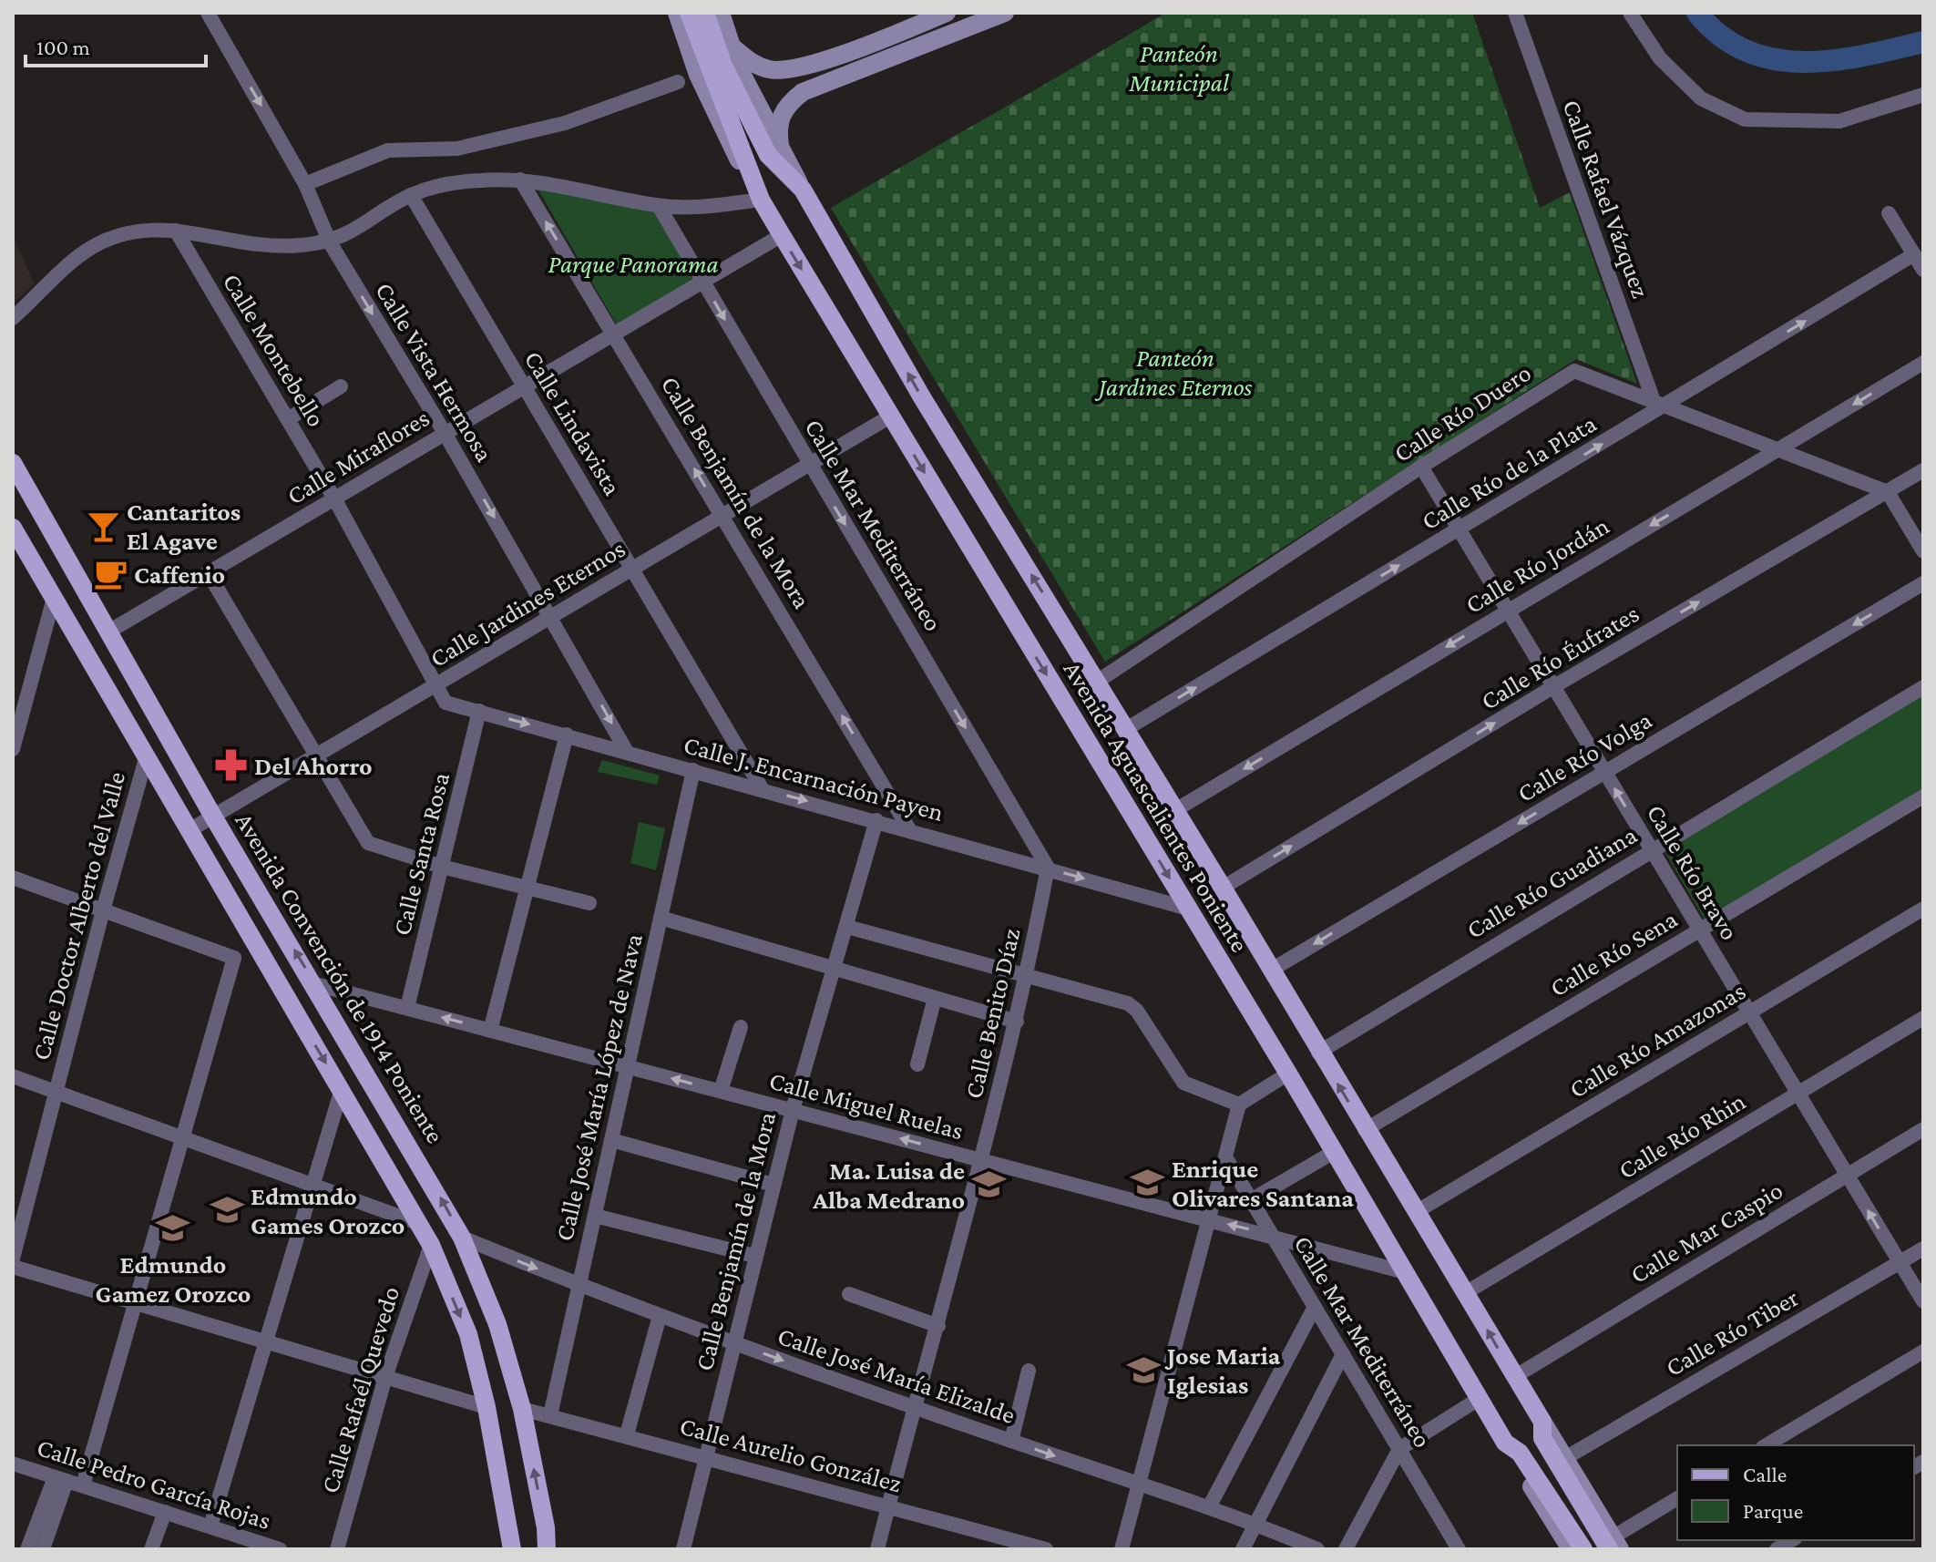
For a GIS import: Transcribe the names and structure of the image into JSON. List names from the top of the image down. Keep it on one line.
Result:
{"streets":{"main road":["Avenida Aguascalientes Poniente","Avenida Convención de 1914 Poniente"],"street":["Calle Rafael Vázquez","Calle Montebello","Calle Vista Hermosa","Calle Río Duero","Calle Lindavista","Calle Miraflores","Calle Río de la Plata","Calle Benjamín de la Mora","Calle Mar Mediterráneo","Calle Río Jordán","Calle Jardines Eternos","Calle Río Éufrates","Calle Río Volga","Calle J. Encarnación Payen","Calle Santa Rosa","Calle Río Bravo","Calle Río Guadiana","Calle Doctor Alberto del Valle","Calle Río Sena","Calle Benito Díaz","Calle Río Amazonas","Calle José María López de Nava","Calle Miguel Ruelas","Calle Río Rhin","Calle Mar Caspio","Calle Río Tiber","Calle José María Elizalde","Calle Rafaél Quevedo","Calle Aurelio González","Calle Pedro García Rojas"]},"crossings":[["Calle Rafael Vázquez","Calle Río Duero"],["Calle Rafael Vázquez","Calle Río de la Plata"],["Calle Montebello","Calle Miraflores"],["Calle Montebello","Calle Jardines Eternos"],["Calle Montebello","Calle J. Encarnación Payen"],["Calle Vista Hermosa","Calle Miraflores"],["Calle Vista Hermosa","Calle Jardines Eternos"],["Calle Vista Hermosa","Calle J. Encarnación Payen"],["Calle Río Duero","Calle Río de la Plata"],["Calle Río Duero","Calle Río Jordán"],["Calle Río Duero","Calle Río Éufrates"],["Calle Río Duero","Avenida Aguascalientes Poniente"],["Calle Río Duero","Calle Río Bravo"],["Calle Lindavista","Calle Miraflores"],["Calle Lindavista","Calle Jardines Eternos"],["Calle Lindavista","Calle J. Encarnación Payen"],["Calle Miraflores","Calle Benjamín de la Mora"],["Calle Miraflores","Calle Mar Mediterráneo"],["Calle Miraflores","Avenida Aguascalientes Poniente"],["Calle Miraflores","Avenida Convención de 1914 Poniente"],["Calle Río de la Plata","Avenida Aguascalientes Poniente"],["Calle Río de la Plata","Calle Río Bravo"],["Calle Benjamín de la Mora","Calle Jardines Eternos"],["Calle Benjamín de la Mora","Calle J. Encarnación Payen"],["Calle Benjamín de la Mora","Calle Miguel Ruelas"],["Calle Benjamín de la Mora","Calle José María Elizalde"],["Calle Benjamín de la Mora","Calle Aurelio González"],["Calle Mar Mediterráneo","Calle Jardines Eternos"],["Calle Mar Mediterráneo","Calle J. Encarnación Payen"],["Calle Mar Mediterráneo","Calle Benito Díaz"],["Calle Mar Mediterráneo","Calle Miguel Ruelas"],["Calle Río Jordán","Avenida Aguascalientes Poniente"],["Calle Río Jordán","Calle Río Bravo"],["Calle Jardines Eternos","Calle J. Encarnación Payen"],["Calle Jardines Eternos","Avenida Aguascalientes Poniente"],["Calle Jardines Eternos","Avenida Convención de 1914 Poniente"],["Calle Río Éufrates","Avenida Aguascalientes Poniente"],["Calle Río Éufrates","Calle Río Bravo"],["Calle Río Volga","Avenida Aguascalientes Poniente"],["Calle Río Volga","Calle Río Bravo"],["Calle J. Encarnación Payen","Avenida Aguascalientes Poniente"],["Calle J. Encarnación Payen","Calle Santa Rosa"],["Calle J. Encarnación Payen","Calle Benito Díaz"],["Calle J. Encarnación Payen","Calle José María López de Nava"],["Avenida Aguascalientes Poniente","Calle Río Guadiana"],["Avenida Aguascalientes Poniente","Calle Río Sena"],["Avenida Aguascalientes Poniente","Calle Río Amazonas"],["Avenida Aguascalientes Poniente","Calle Miguel Ruelas"],["Avenida Aguascalientes Poniente","Calle Río Rhin"],["Avenida Aguascalientes Poniente","Calle Mar Caspio"],["Avenida Aguascalientes Poniente","Calle Río Tiber"],["Calle Santa Rosa","Calle Miguel Ruelas"],["Calle Río Bravo","Calle Río Guadiana"],["Calle Río Bravo","Calle Río Sena"],["Calle Río Bravo","Calle Río Amazonas"],["Calle Río Bravo","Calle Río Rhin"],["Calle Río Bravo","Calle Mar Caspio"],["Calle Río Bravo","Calle Río Tiber"],["Calle Doctor Alberto del Valle","Avenida Convención de 1914 Poniente"],["Avenida Convención de 1914 Poniente","Calle Miguel Ruelas"],["Avenida Convención de 1914 Poniente","Calle José María Elizalde"],["Avenida Convención de 1914 Poniente","Calle Rafaél Quevedo"],["Avenida Convención de 1914 Poniente","Calle Aurelio González"],["Calle Benito Díaz","Calle Miguel Ruelas"],["Calle Benito Díaz","Calle José María Elizalde"],["Calle Benito Díaz","Calle Aurelio González"],["Calle José María López de Nava","Calle Miguel Ruelas"],["Calle José María López de Nava","Calle José María Elizalde"],["Calle José María López de Nava","Calle Aurelio González"]],"one_way":["Calle Vista Hermosa","Calle Río de la Plata","Calle Benjamín de la Mora","Calle Mar Mediterráneo","Calle Río Jordán","Calle Río Éufrates","Calle Río Volga","Calle Miguel Ruelas","Calle José María Elizalde"],"parks":["Panteón Municipal","Parque Panorama","Panteón Jardines Eternos"],"places":{"bar":["Cantaritos El Agave"],"cafe":["Caffenio"],"pharmacy":["Del Ahorro"],"school or university":["Enrique Olivares Santana","Ma. Luisa de Alba Medrano","Edmundo Games Orozco","Edmundo Gamez Orozco","Jose Maria Iglesias"]},"legend":["Calle","Parque"],"scale_bar":"100 m"}
